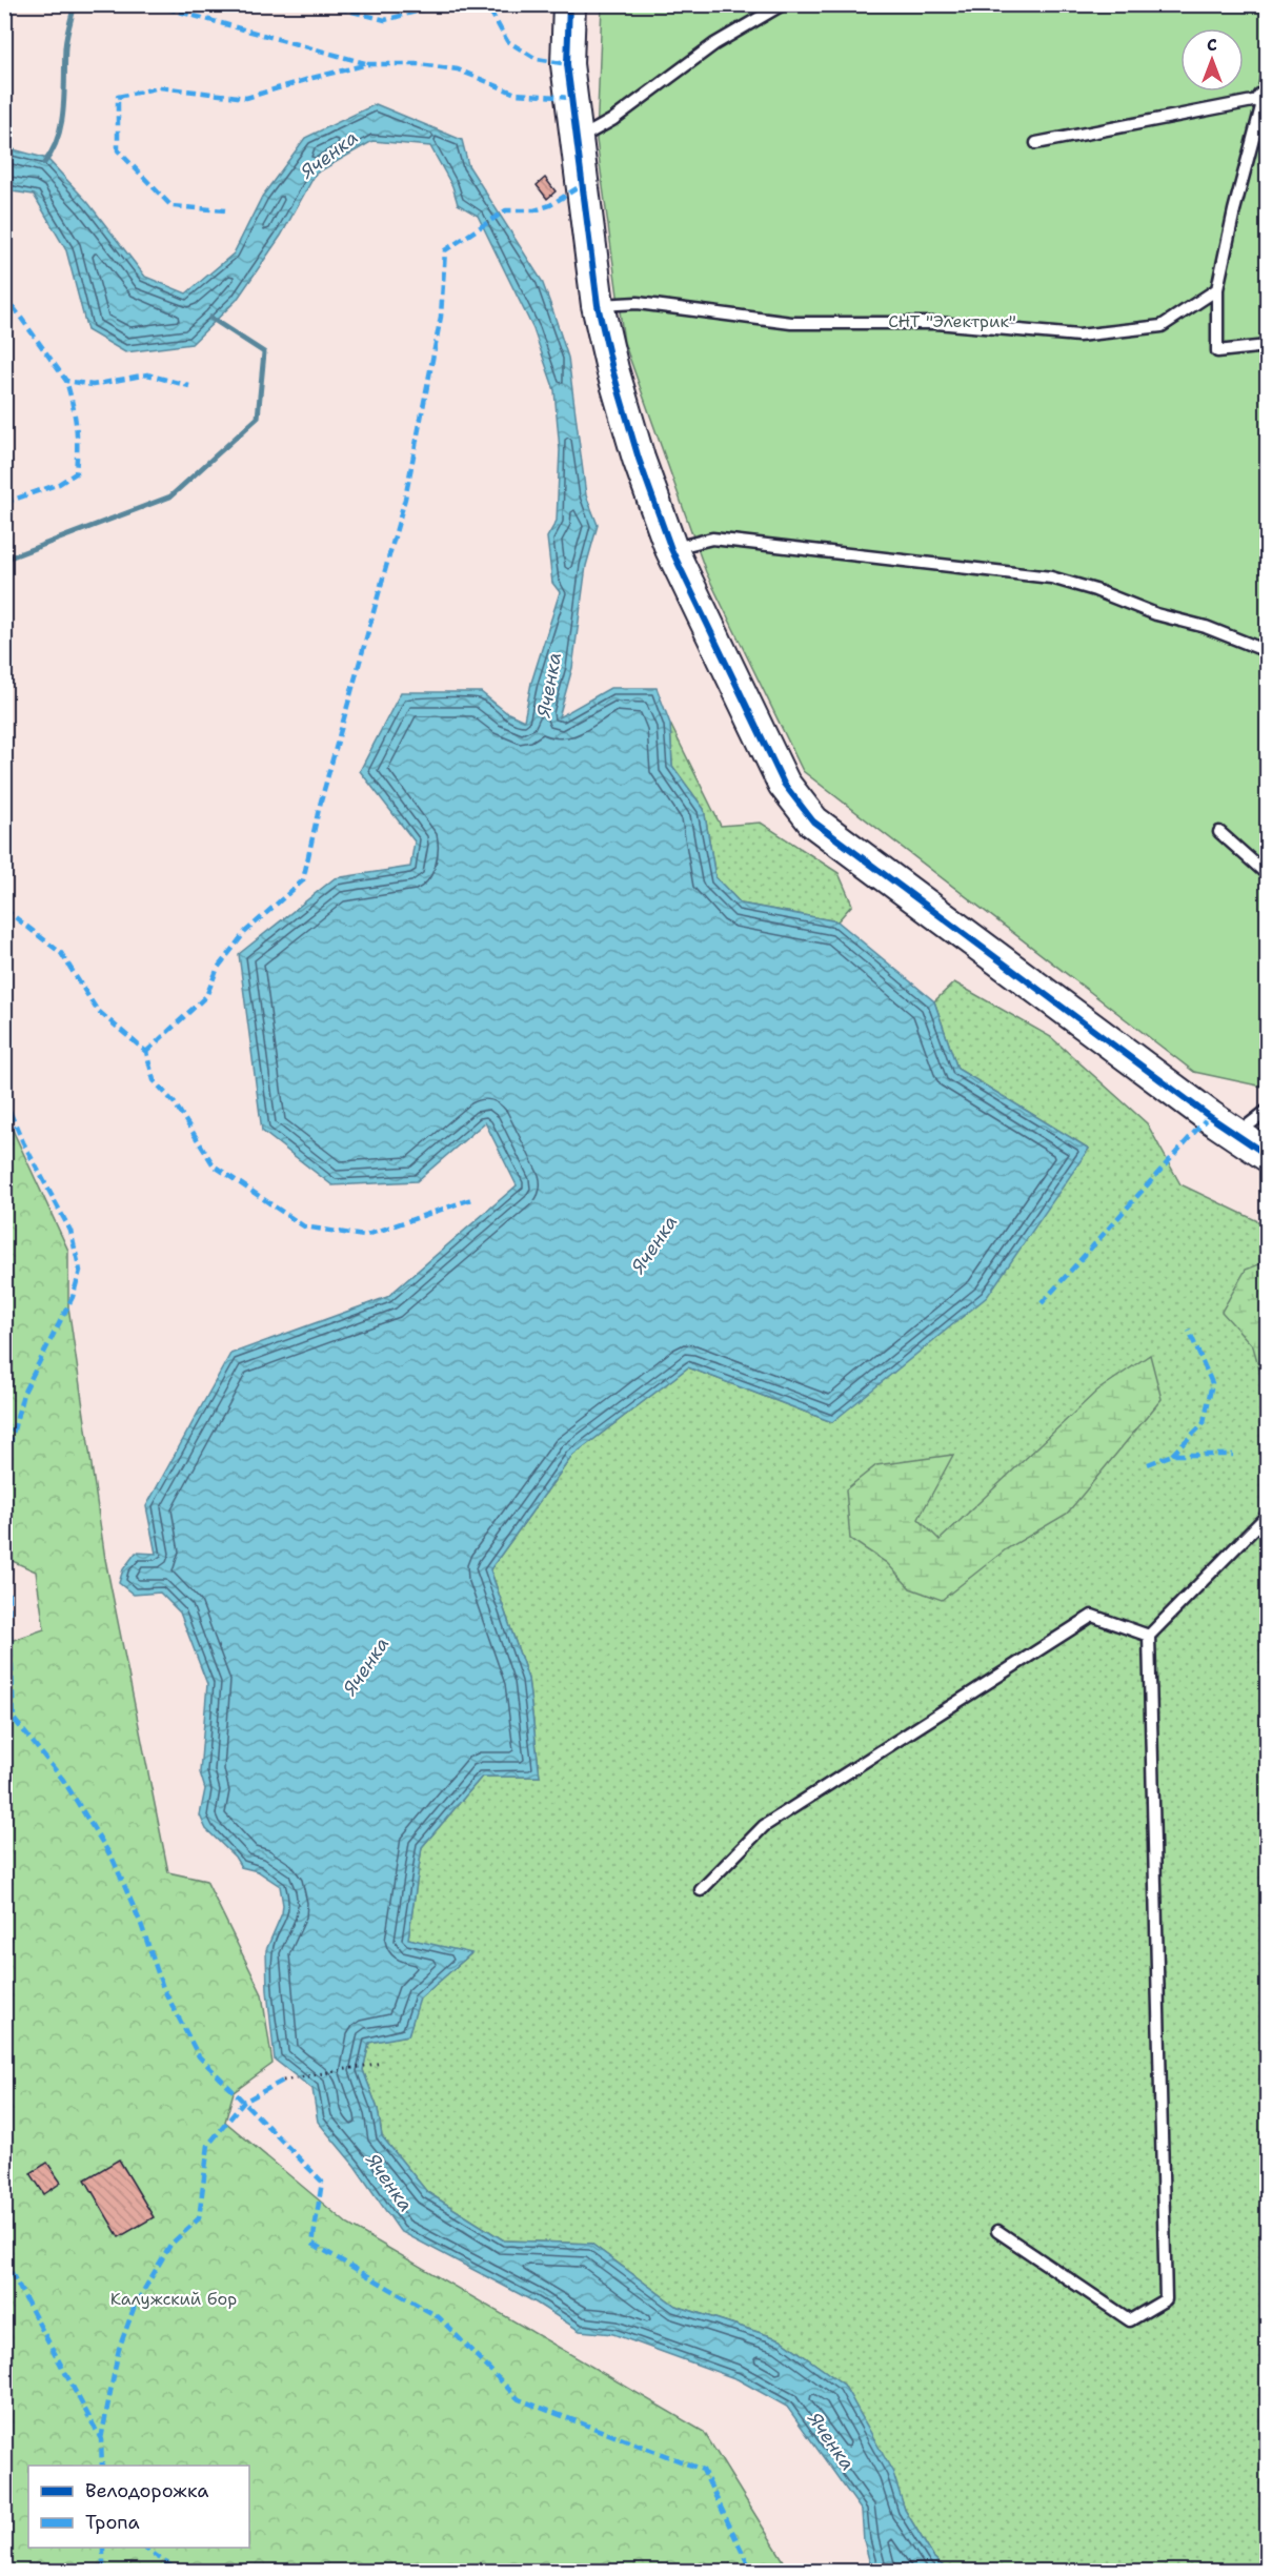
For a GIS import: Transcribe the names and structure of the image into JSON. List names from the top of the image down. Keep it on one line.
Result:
{"water":["Яченка"],"parks":["СНТ \"Электрик\"","Калужский бор"],"legend":["Велодорожка","Тропа"],"north":"top"}
